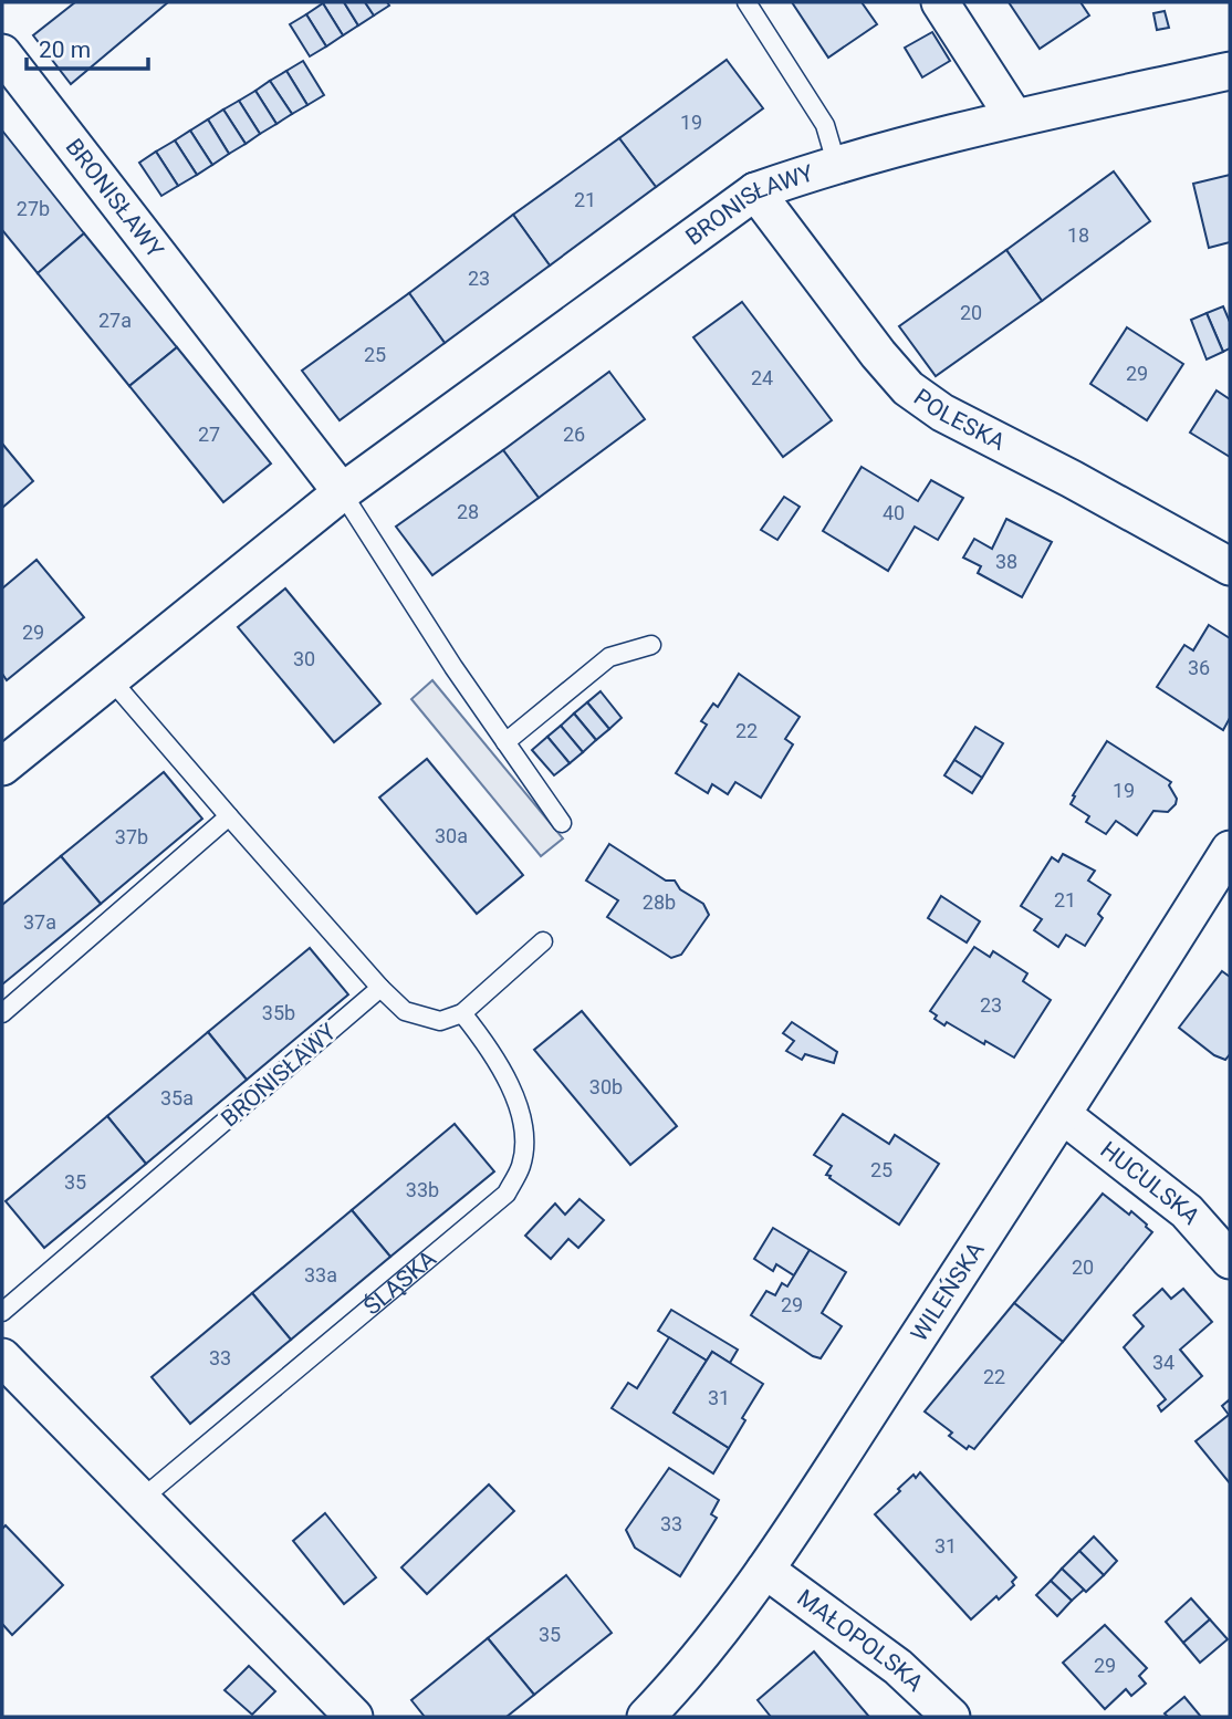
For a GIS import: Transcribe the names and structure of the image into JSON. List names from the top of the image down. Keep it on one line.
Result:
{"streets":{"street":["BRONISŁAWY","POLESKA","HUCULSKA","WILEŃSKA","MAŁOPOLSKA"],"lane":["ŚLĄSKA"]},"crossings":[["BRONISŁAWY","POLESKA"],["HUCULSKA","WILEŃSKA"],["WILEŃSKA","MAŁOPOLSKA"]],"house_numbers":["19","21","27b","18","23","20","27a","25","29","24","27","26","28","40","38","29","30","36","22","19","30a","37b","21","28b","37a","23","35b","30b","35a","25","35","33b","20","33a","29","33","34","22","31","33","31","35","29"],"scale_bar":"20 m"}
